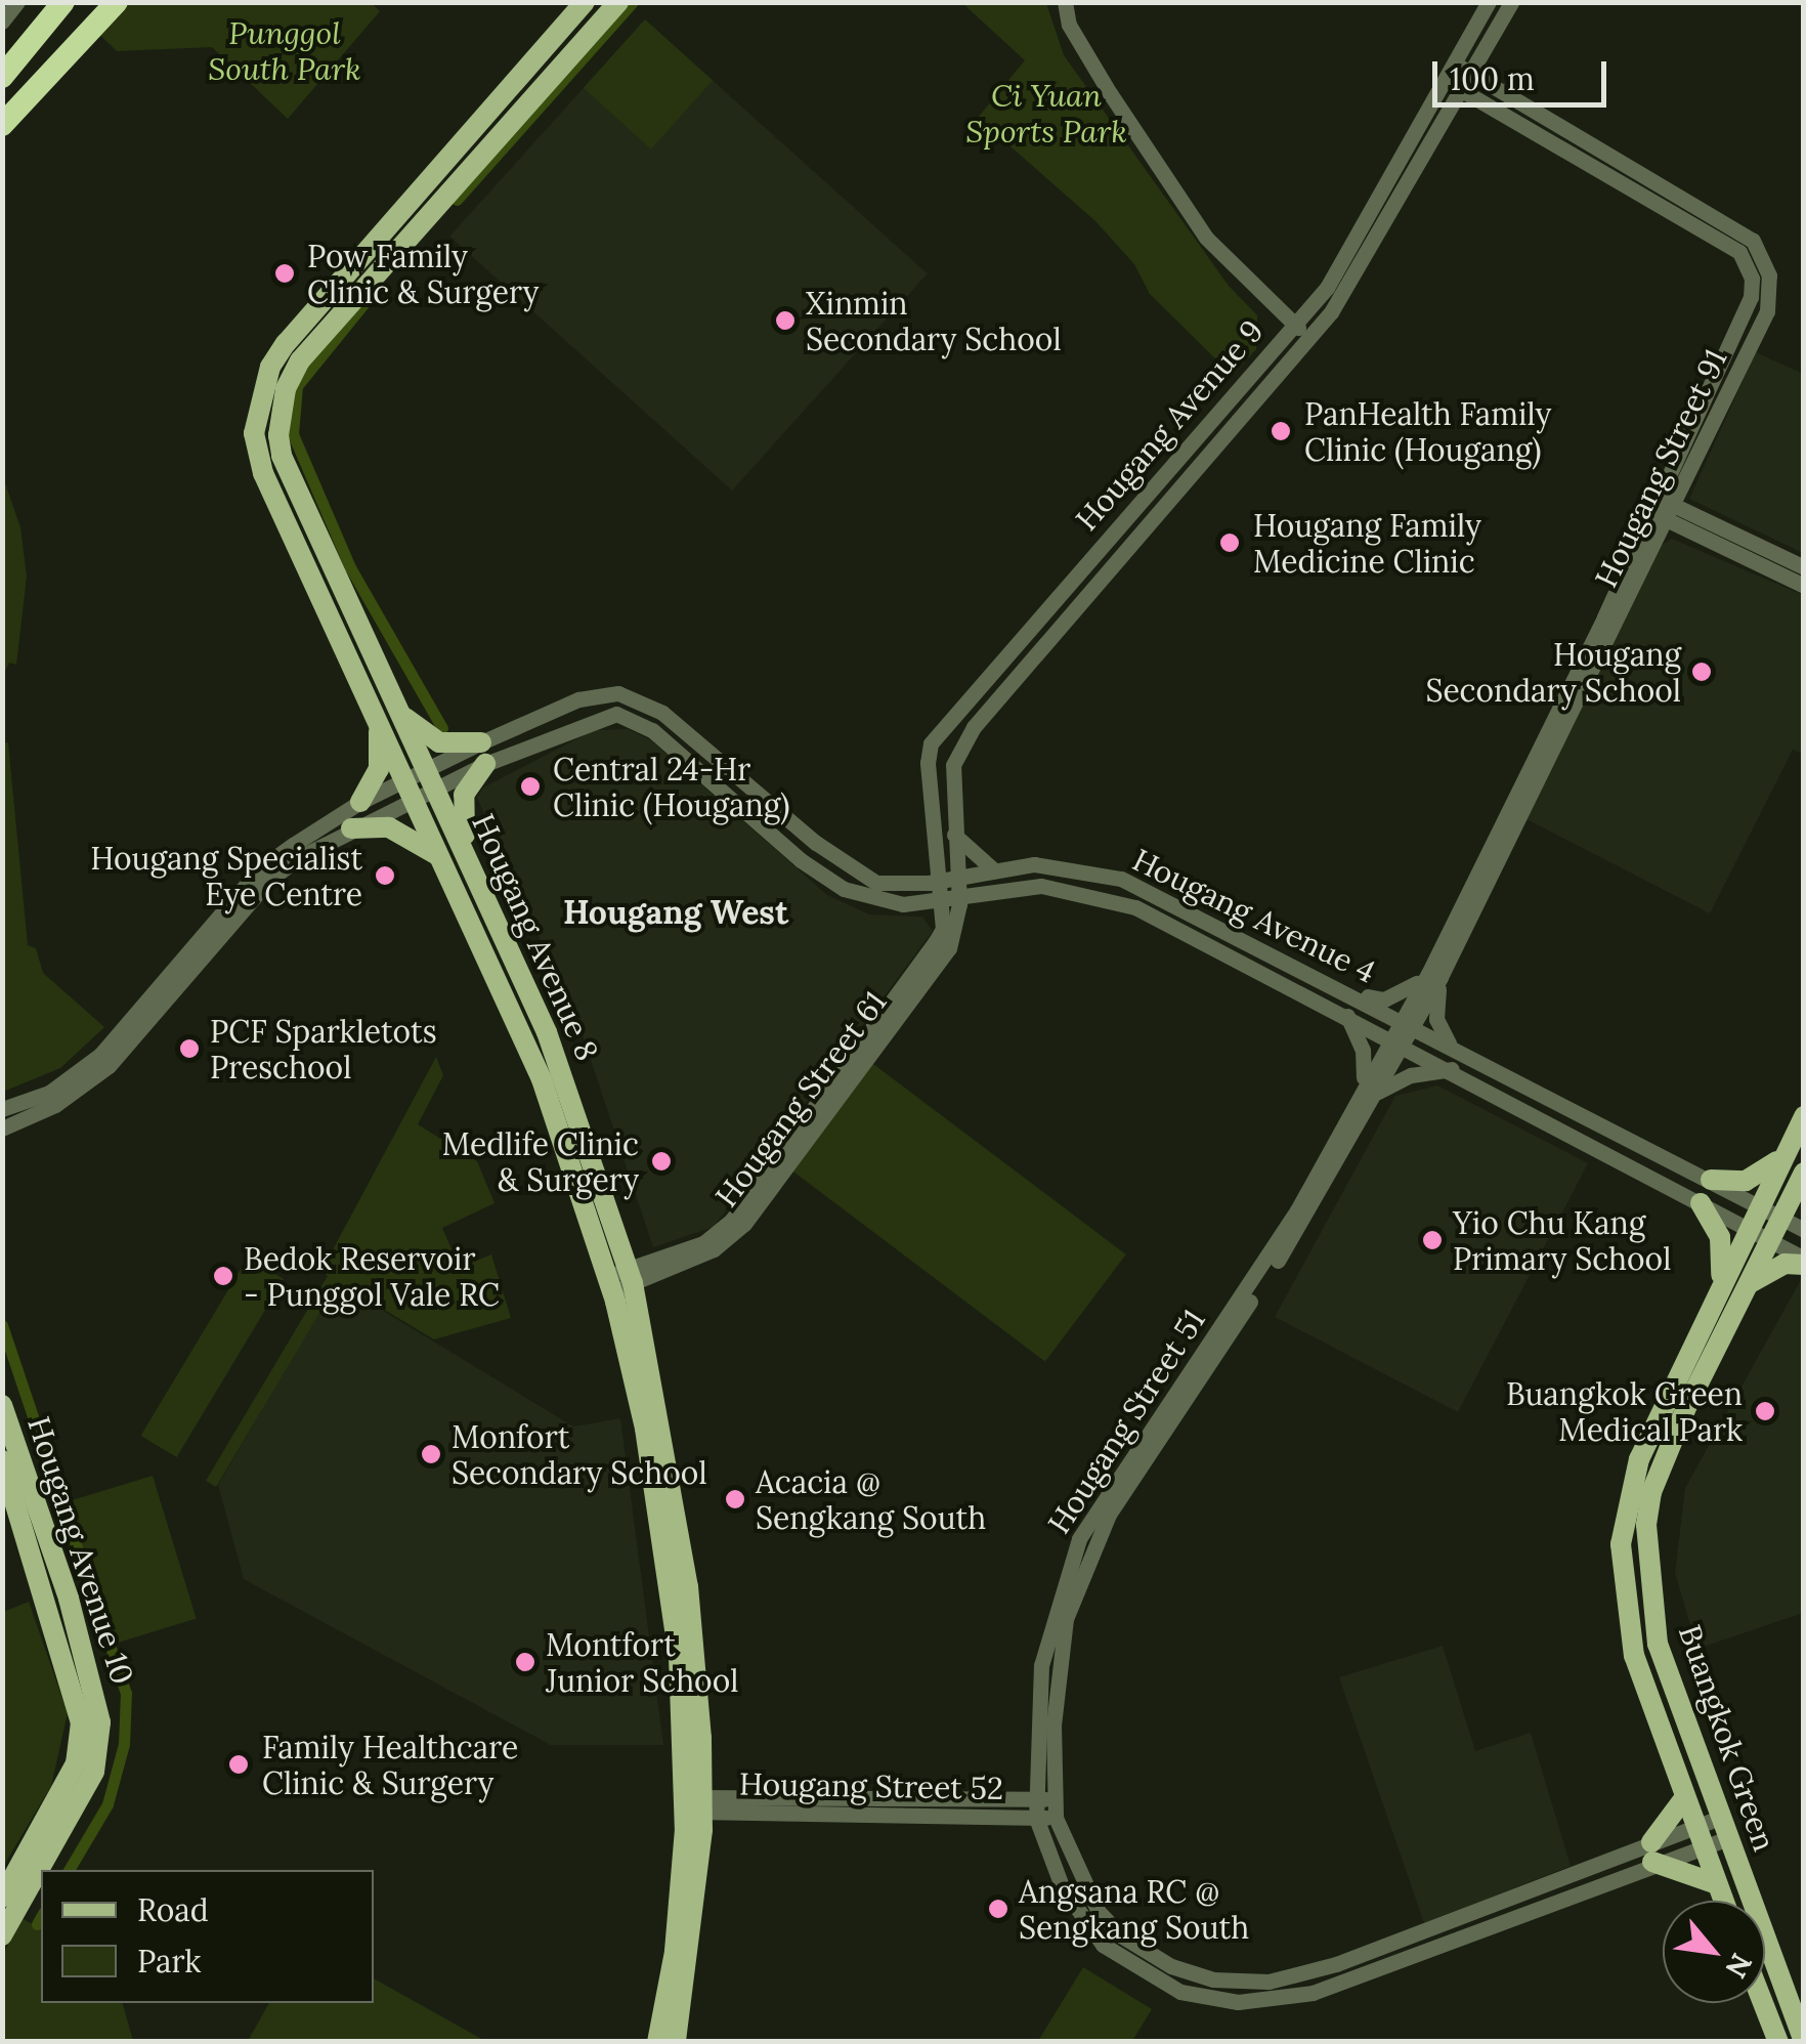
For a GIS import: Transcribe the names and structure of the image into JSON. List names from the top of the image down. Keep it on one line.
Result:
{"streets":{"main road":["Hougang Avenue 8","Hougang Avenue 10","Buangkok Green"],"street":["Hougang Avenue 9","Hougang Street 91","Hougang Avenue 4","Hougang Street 61","Hougang Street 51","Hougang Street 52"]},"crossings":[["Hougang Avenue 9","Hougang Street 91"],["Hougang Avenue 9","Hougang Avenue 4"],["Hougang Street 91","Hougang Avenue 4"],["Hougang Street 91","Hougang Street 51"],["Hougang Avenue 4","Hougang Avenue 8"],["Hougang Avenue 4","Hougang Street 61"],["Hougang Avenue 4","Hougang Street 51"],["Hougang Avenue 4","Buangkok Green"],["Hougang Avenue 8","Hougang Street 61"],["Hougang Avenue 8","Hougang Street 52"],["Hougang Street 51","Buangkok Green"],["Hougang Street 51","Hougang Street 52"]],"districts":["Hougang West"],"parks":["Punggol South Park","Ci Yuan Sports Park"],"places":["Pow Family Clinic & Surgery","Xinmin Secondary School","PanHealth Family Clinic (Hougang)","Hougang Family Medicine Clinic","Hougang Secondary School","Central 24-Hr Clinic (Hougang)","Hougang Specialist Eye Centre","PCF Sparkletots Preschool","Medlife Clinic & Surgery","Yio Chu Kang Primary School","Bedok Reservoir - Punggol Vale RC","Buangkok Green Medical Park","Monfort Secondary School","Acacia @ Sengkang South","Montfort Junior School","Family Healthcare Clinic & Surgery","Angsana RC @ Sengkang South"],"legend":["Road","Park"],"scale_bar":"100 m","north":"bottom right"}
